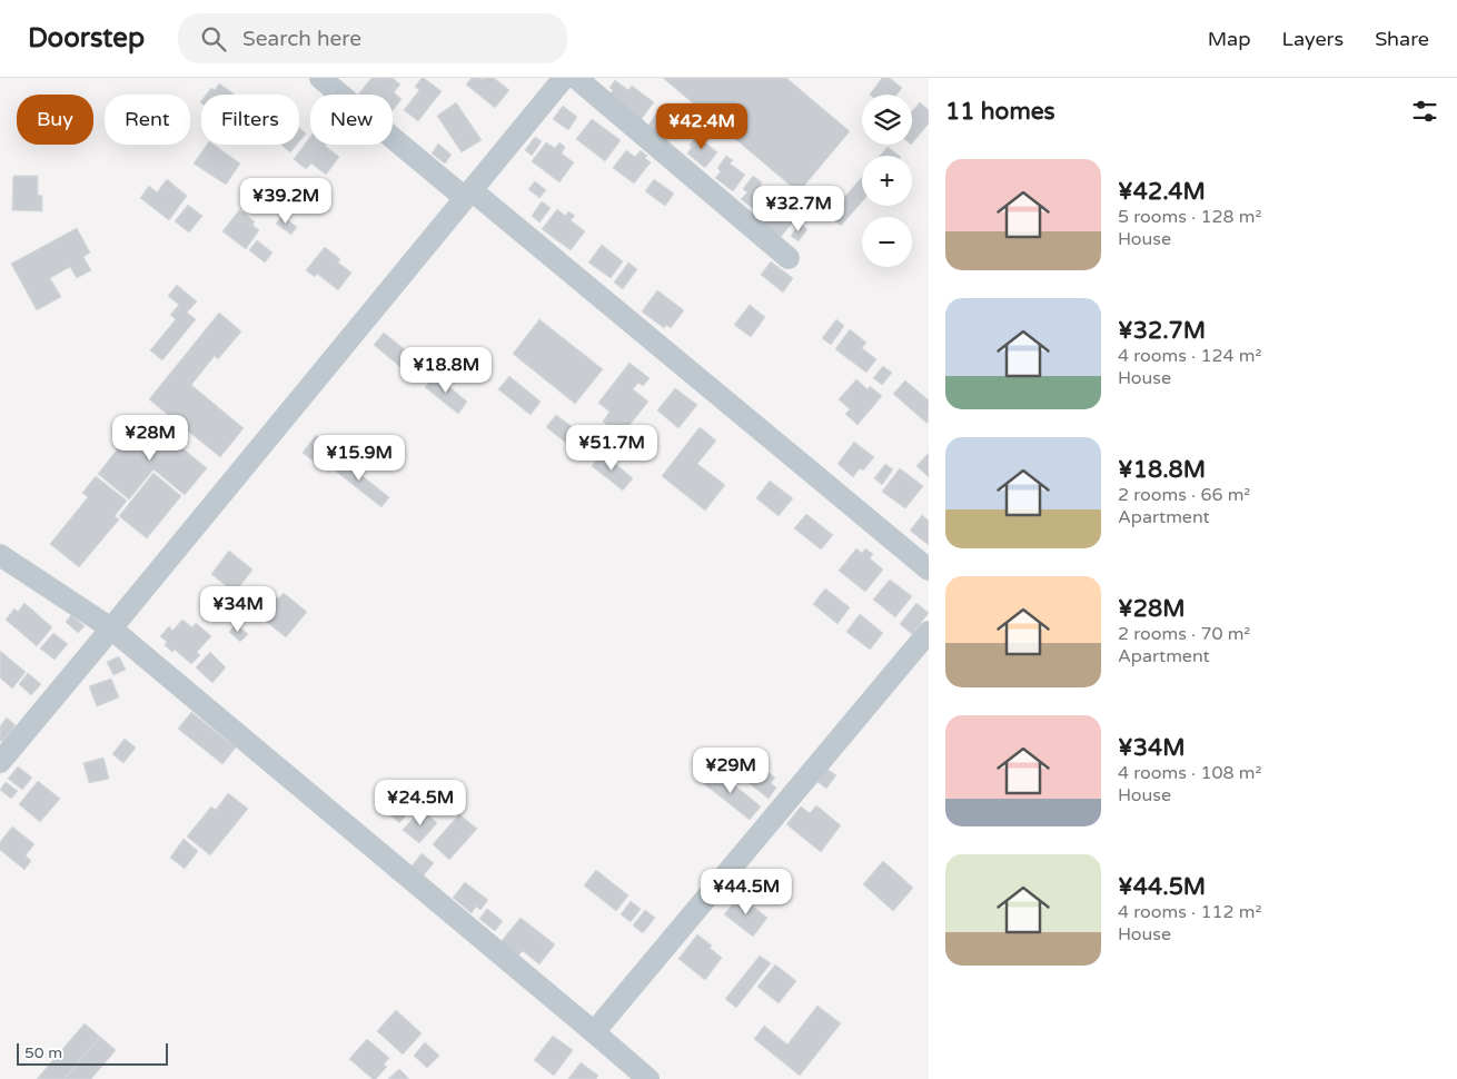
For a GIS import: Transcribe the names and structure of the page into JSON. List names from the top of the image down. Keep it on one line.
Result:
{"scale_bar":"50 m","page":{"header":"Doorstep","search":"Search here","nav":["Map","Layers","Share"],"heading":"11 homes","map_buttons":["+","−"],"chip":["Buy","Rent","Filters","New"],"price":["¥42.4M","¥39.2M","¥32.7M","¥18.8M","¥28M","¥51.7M","¥15.9M","¥34M","¥29M","¥24.5M","¥44.5M"],"list":[{"name":"¥42.4M","note":"5 rooms · 128 m² · House"},{"name":"¥32.7M","note":"4 rooms · 124 m² · House"},{"name":"¥18.8M","note":"2 rooms · 66 m² · Apartment"},{"name":"¥28M","note":"2 rooms · 70 m² · Apartment"},{"name":"¥34M","note":"4 rooms · 108 m² · House"},{"name":"¥44.5M","note":"4 rooms · 112 m² · House"}],"scale":"50 m"}}
